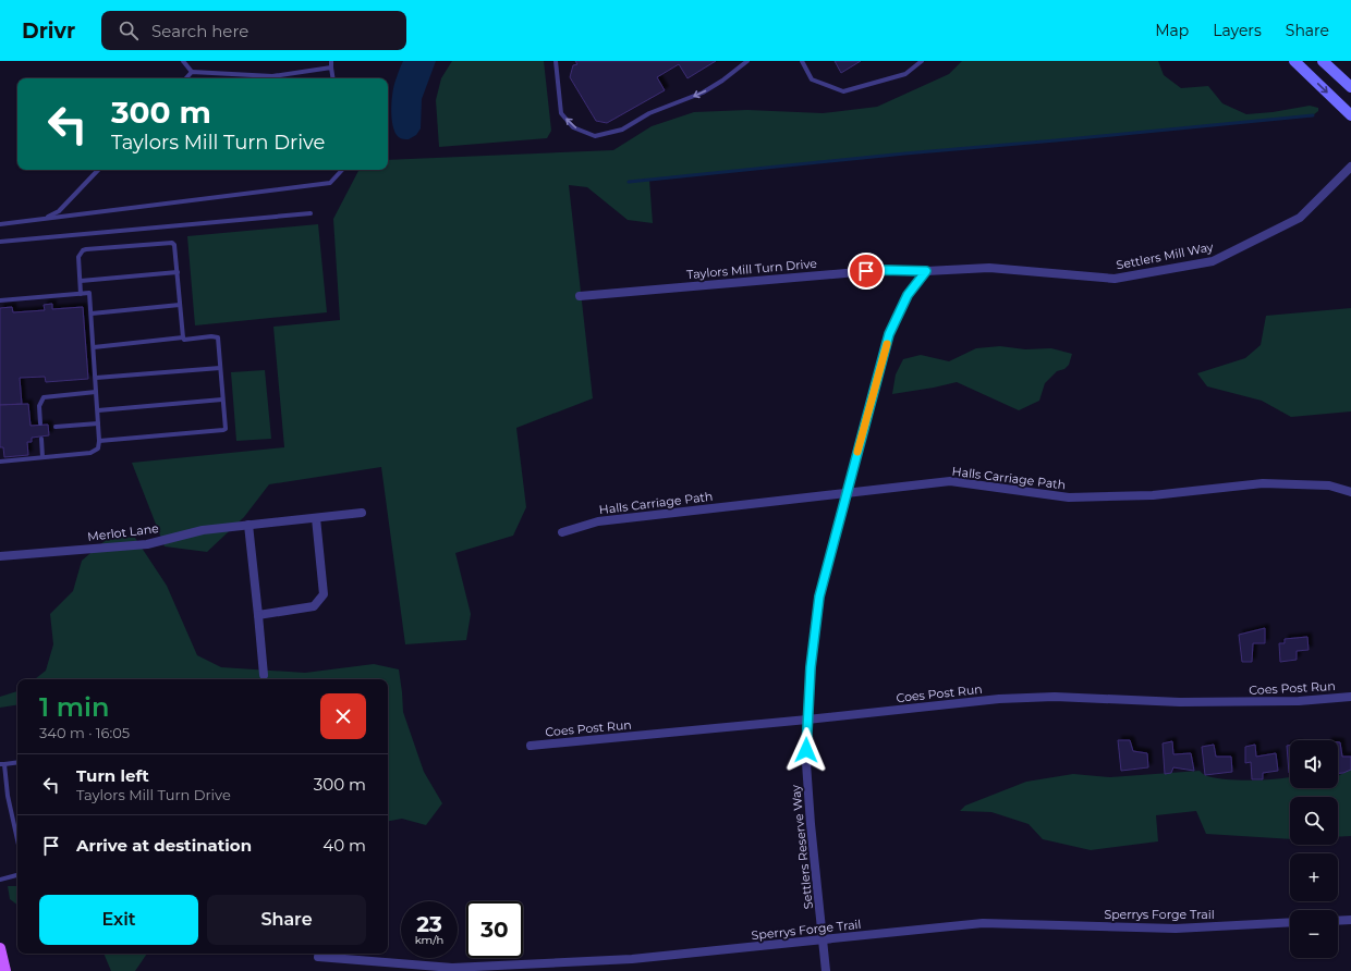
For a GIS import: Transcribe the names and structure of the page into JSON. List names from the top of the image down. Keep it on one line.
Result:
{"streets":{"street":["Settlers Mill Way","Taylors Mill Turn Drive","Halls Carriage Path","Merlot Lane","Coes Post Run","Settlers Reserve Way","Sperrys Forge Trail"]},"crossings":[["Settlers Mill Way","Taylors Mill Turn Drive"],["Settlers Mill Way","Settlers Reserve Way"],["Taylors Mill Turn Drive","Settlers Reserve Way"],["Halls Carriage Path","Settlers Reserve Way"],["Coes Post Run","Settlers Reserve Way"],["Settlers Reserve Way","Sperrys Forge Trail"]],"page":{"header":"Drivr","search":"Search here","nav":["Map","Layers","Share"],"turn":["300 m","Taylors Mill Turn Drive"],"heading":["1 min","340 m · 16:05"],"map_buttons":["+","−"],"list":[{"name":"Turn left","note":"Taylors Mill Turn Drive","value":"300 m"},{"name":"Arrive at destination","value":"40 m"}],"buttons":["Exit","Share"],"speed":"23 km/h","limit":"30"}}
